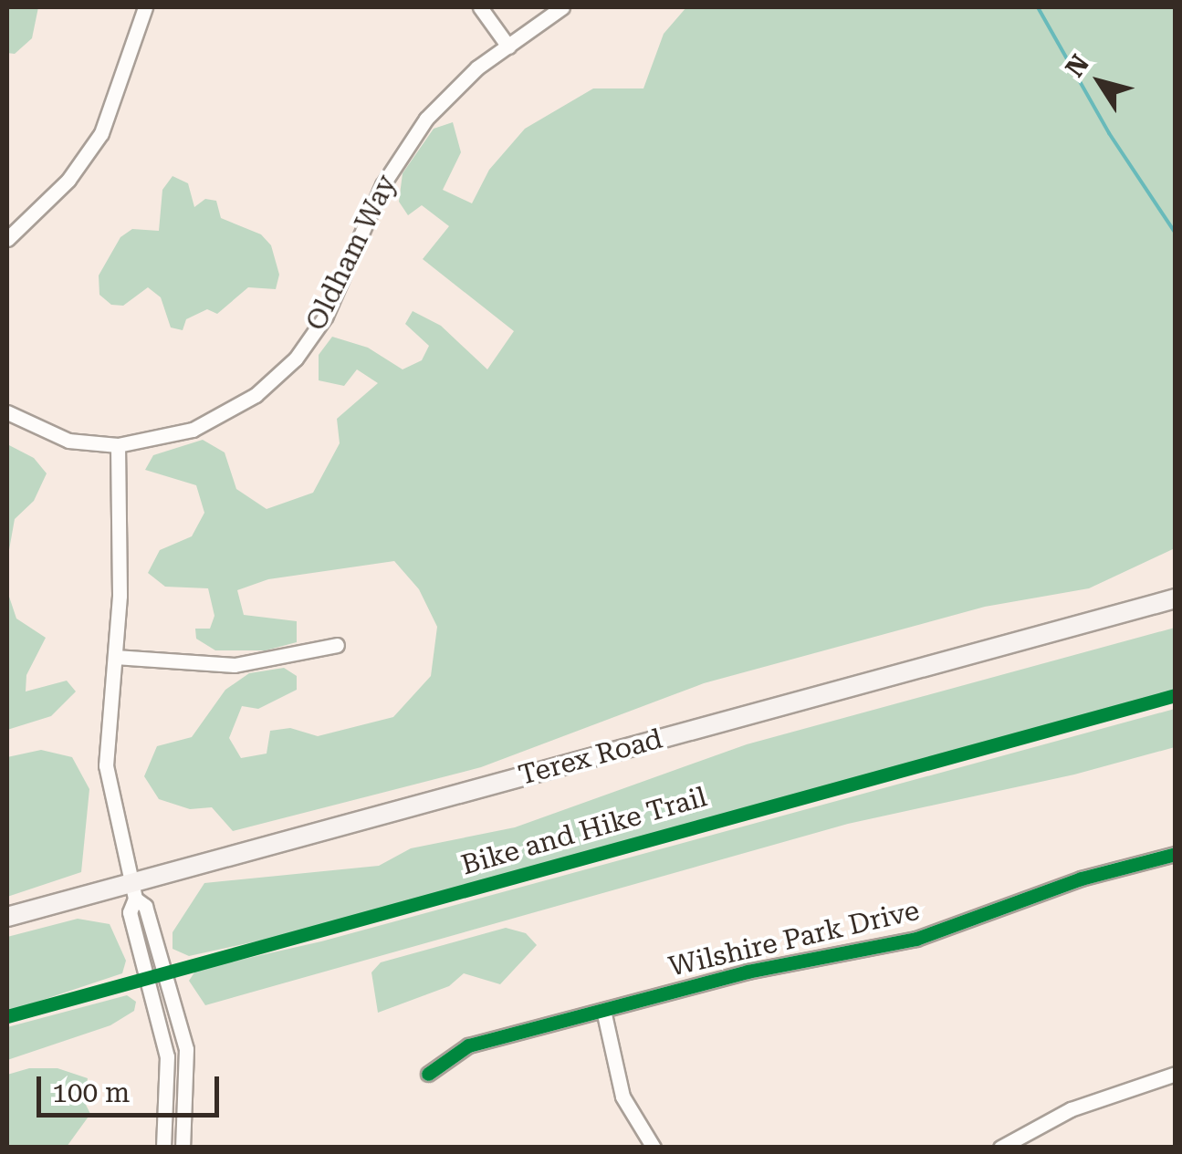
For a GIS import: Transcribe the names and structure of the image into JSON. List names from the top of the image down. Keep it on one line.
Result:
{"streets":{"main road":["Terex Road"],"street":["Oldham Way","Wilshire Park Drive"],"cycle path":["Bike and Hike Trail"]},"scale_bar":"100 m","north":"top left"}
